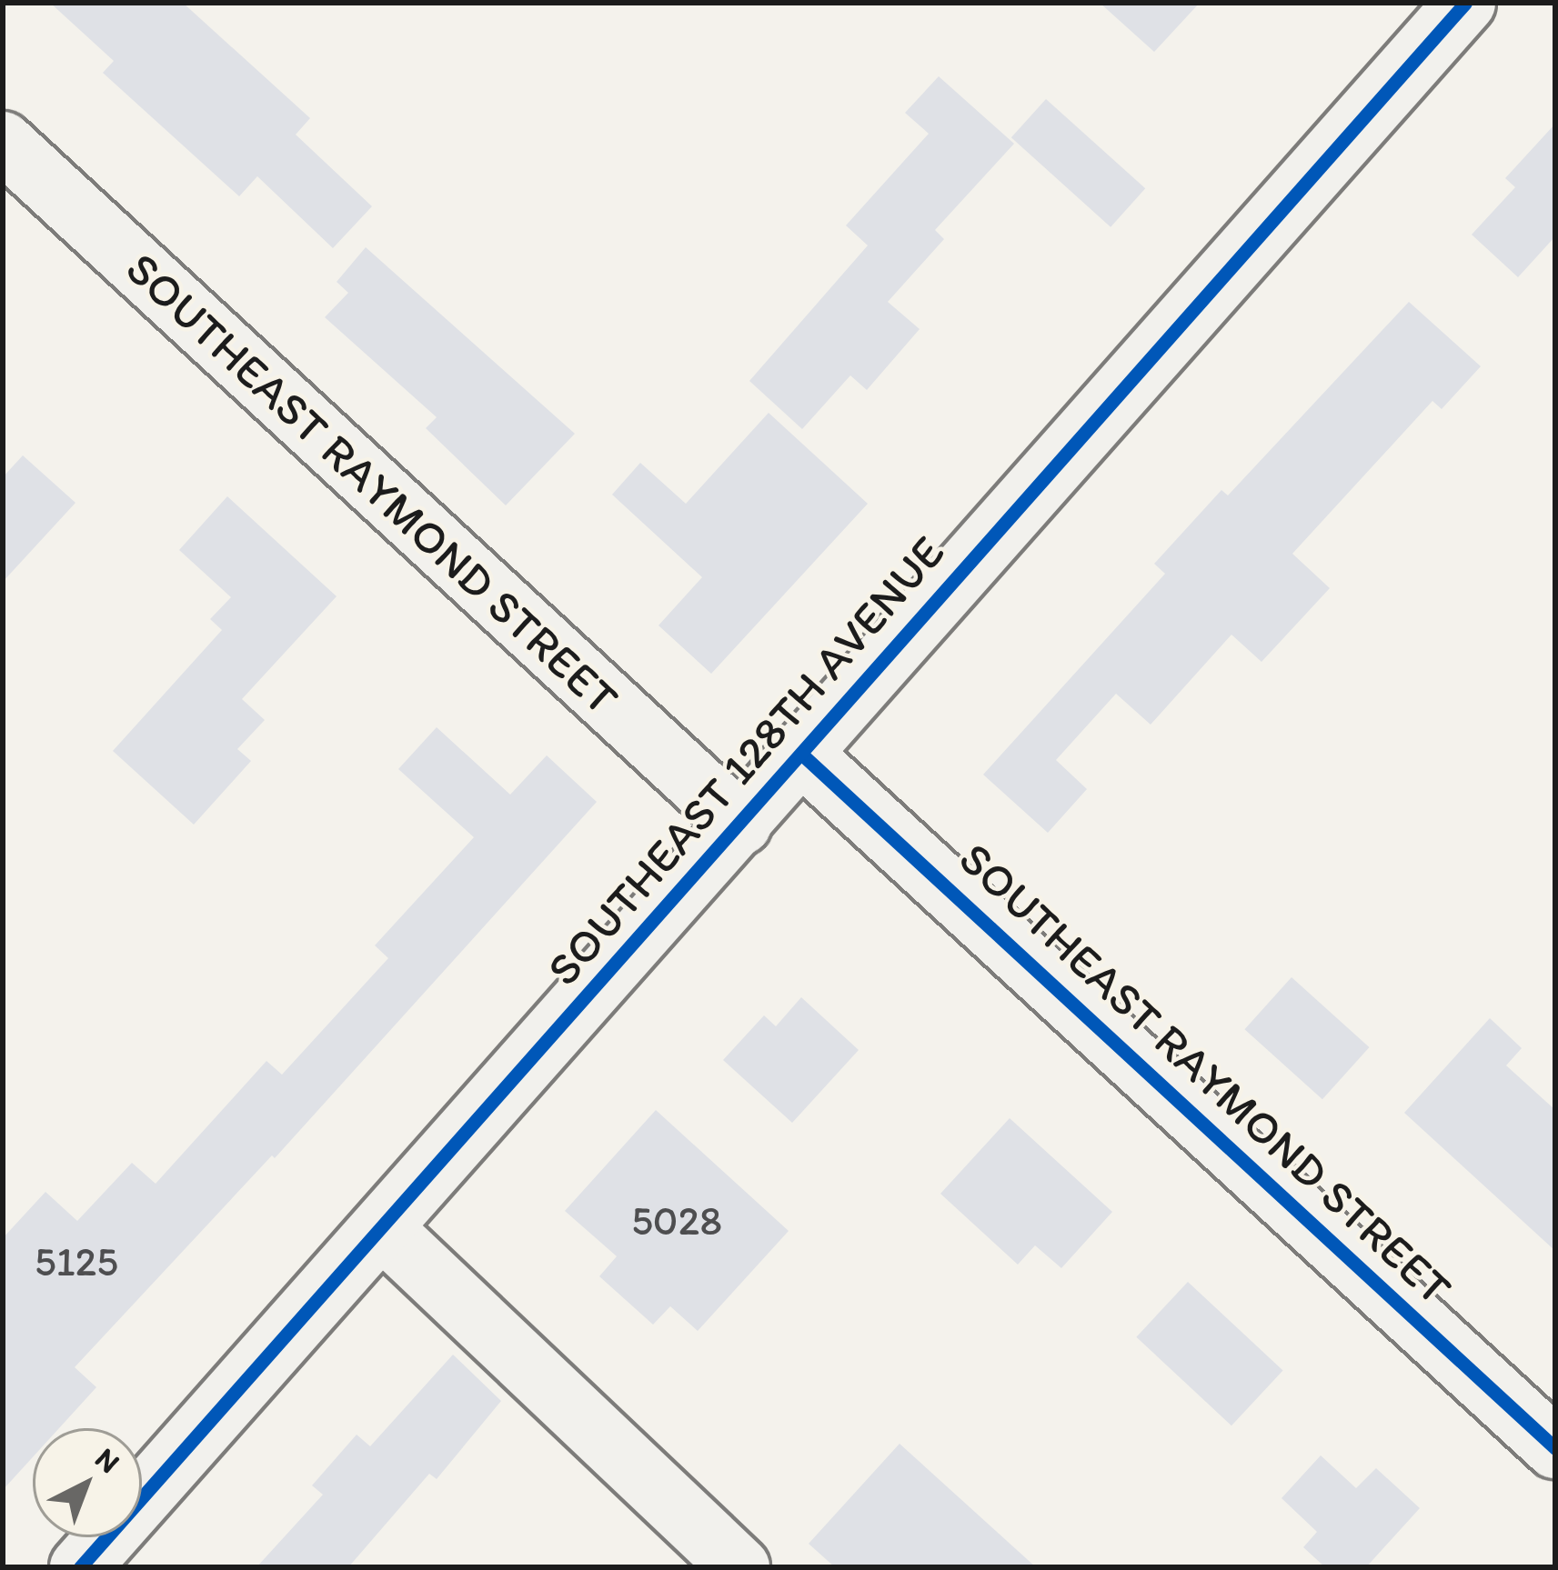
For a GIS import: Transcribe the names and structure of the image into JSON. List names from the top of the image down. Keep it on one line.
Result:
{"streets":{"street":["SOUTHEAST RAYMOND STREET","SOUTHEAST 128TH AVENUE"]},"crossings":[["SOUTHEAST RAYMOND STREET","SOUTHEAST 128TH AVENUE"]],"house_numbers":["5028","5125"],"north":"top right"}
